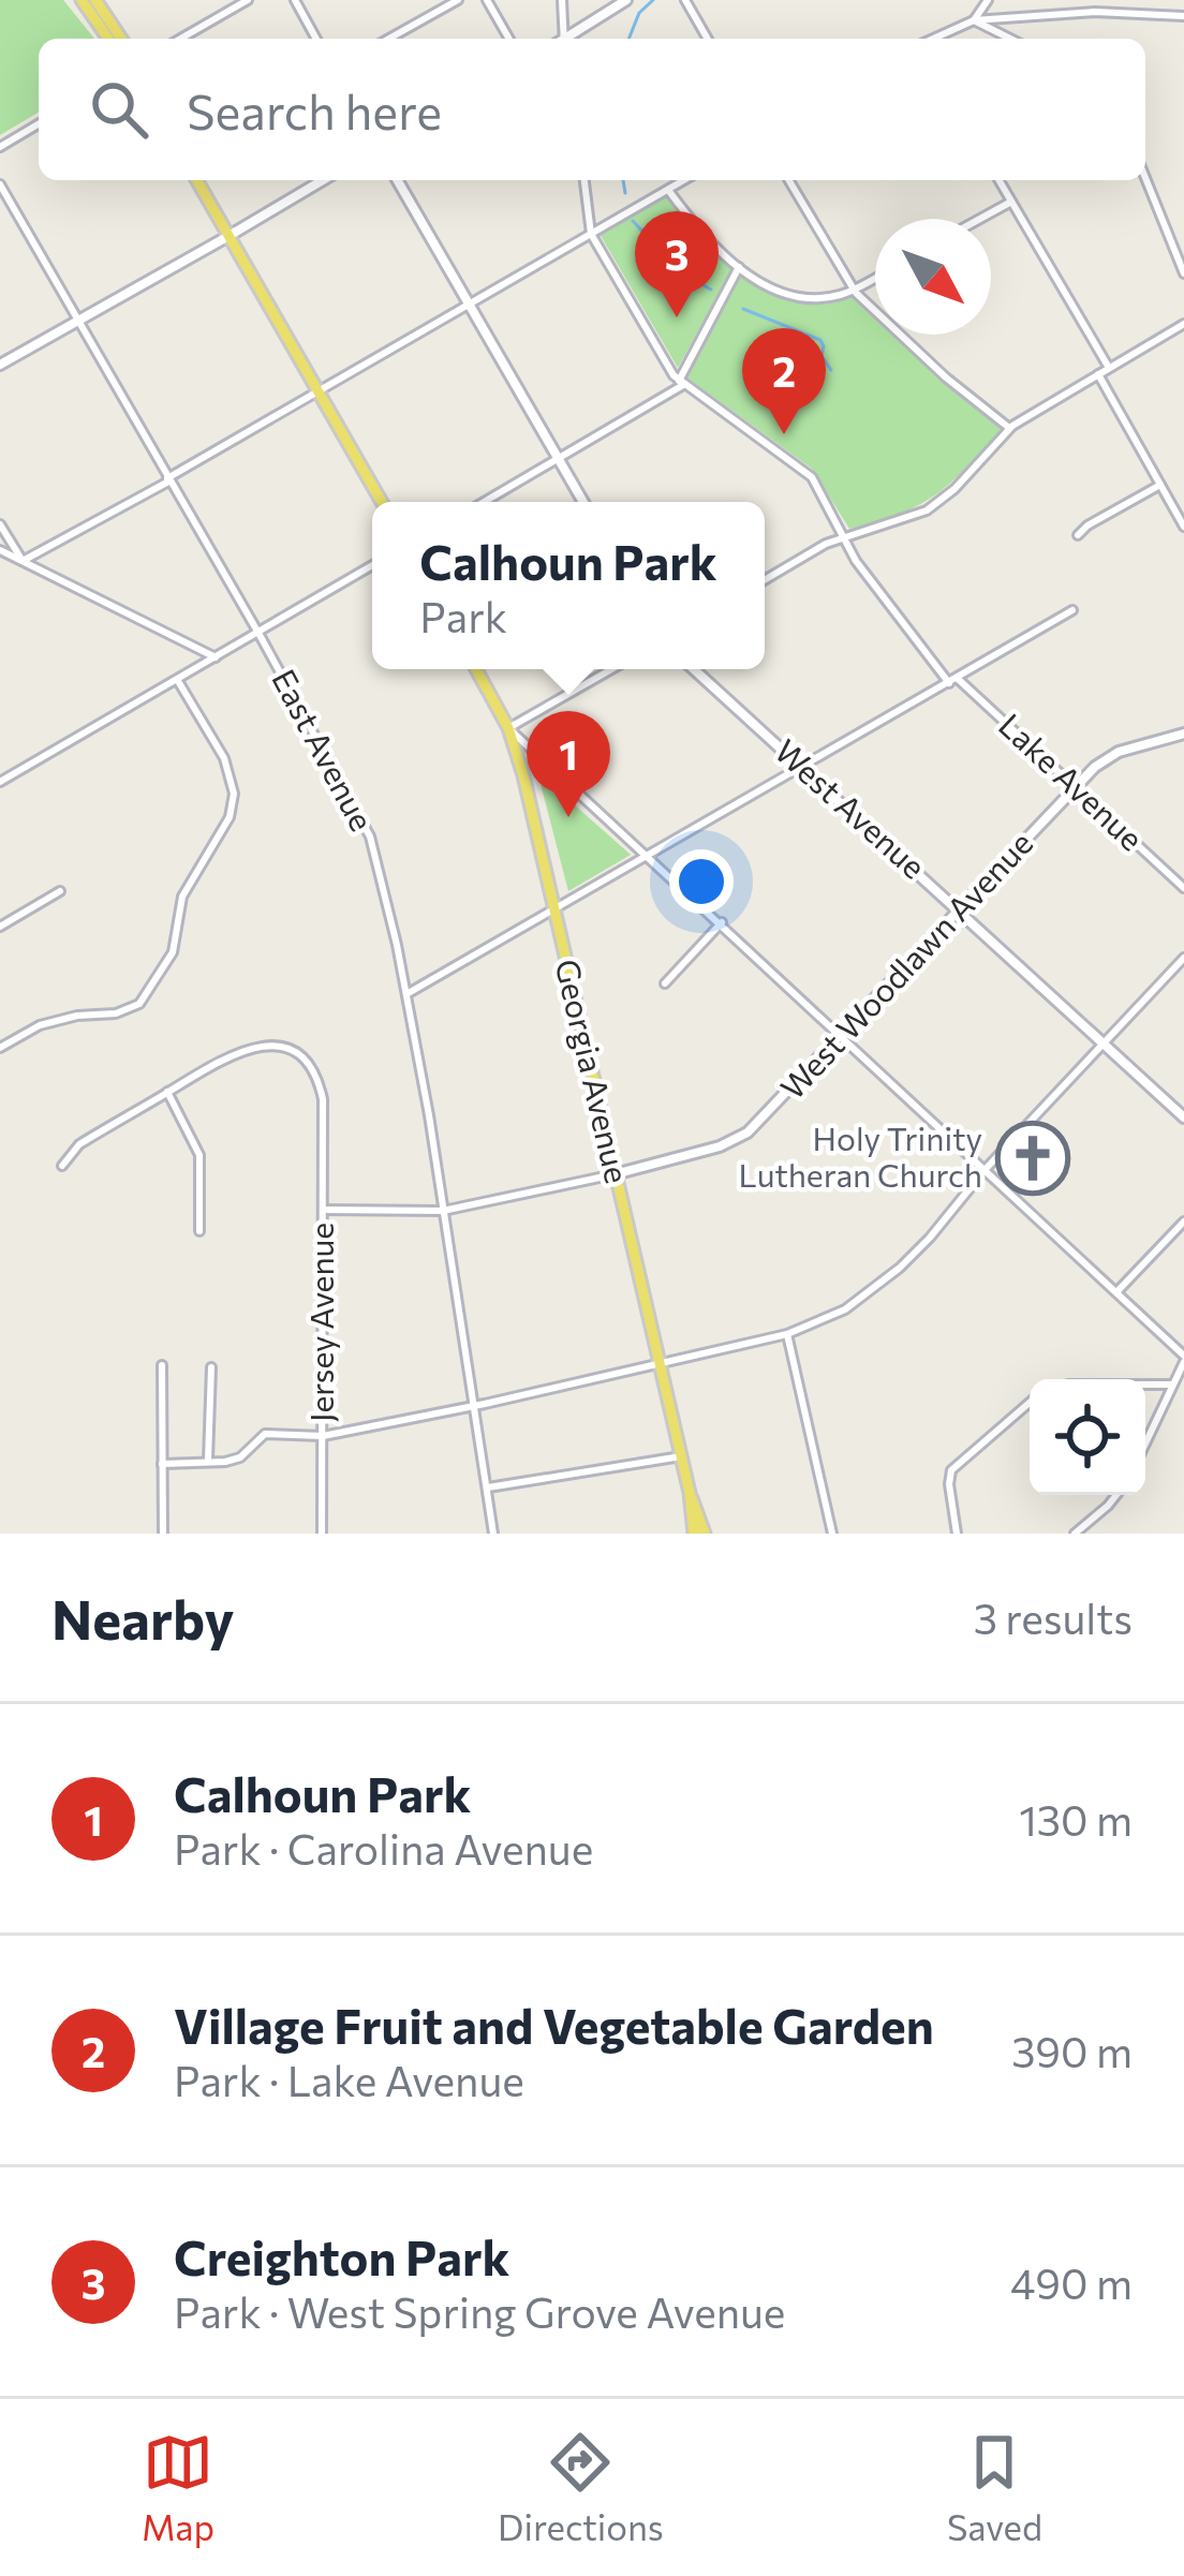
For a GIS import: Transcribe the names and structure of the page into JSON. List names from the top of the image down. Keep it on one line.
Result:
{"streets":{"main road":["Georgia Avenue"],"street":["East Avenue","Lake Avenue","West Avenue","West Woodlawn Avenue","Jersey Avenue"]},"crossings":[["Lake Avenue","West Woodlawn Avenue"],["West Avenue","West Woodlawn Avenue"],["West Woodlawn Avenue","Georgia Avenue"]],"places":{"church":["Holy Trinity Lutheran Church"]},"north":"bottom right","page":{"search":"Search here","pins":["3","2","1"],"popup":["Calhoun Park","Park"],"heading":["Nearby","3 results"],"list":[{"mark":"1","name":"Calhoun Park","note":"Park · Carolina Avenue","value":"130 m"},{"mark":"2","name":"Village Fruit and Vegetable Garden","note":"Park · Lake Avenue","value":"390 m"},{"mark":"3","name":"Creighton Park","note":"Park · West Spring Grove Avenue","value":"490 m"}],"nav":["Map","Directions","Saved"]}}
